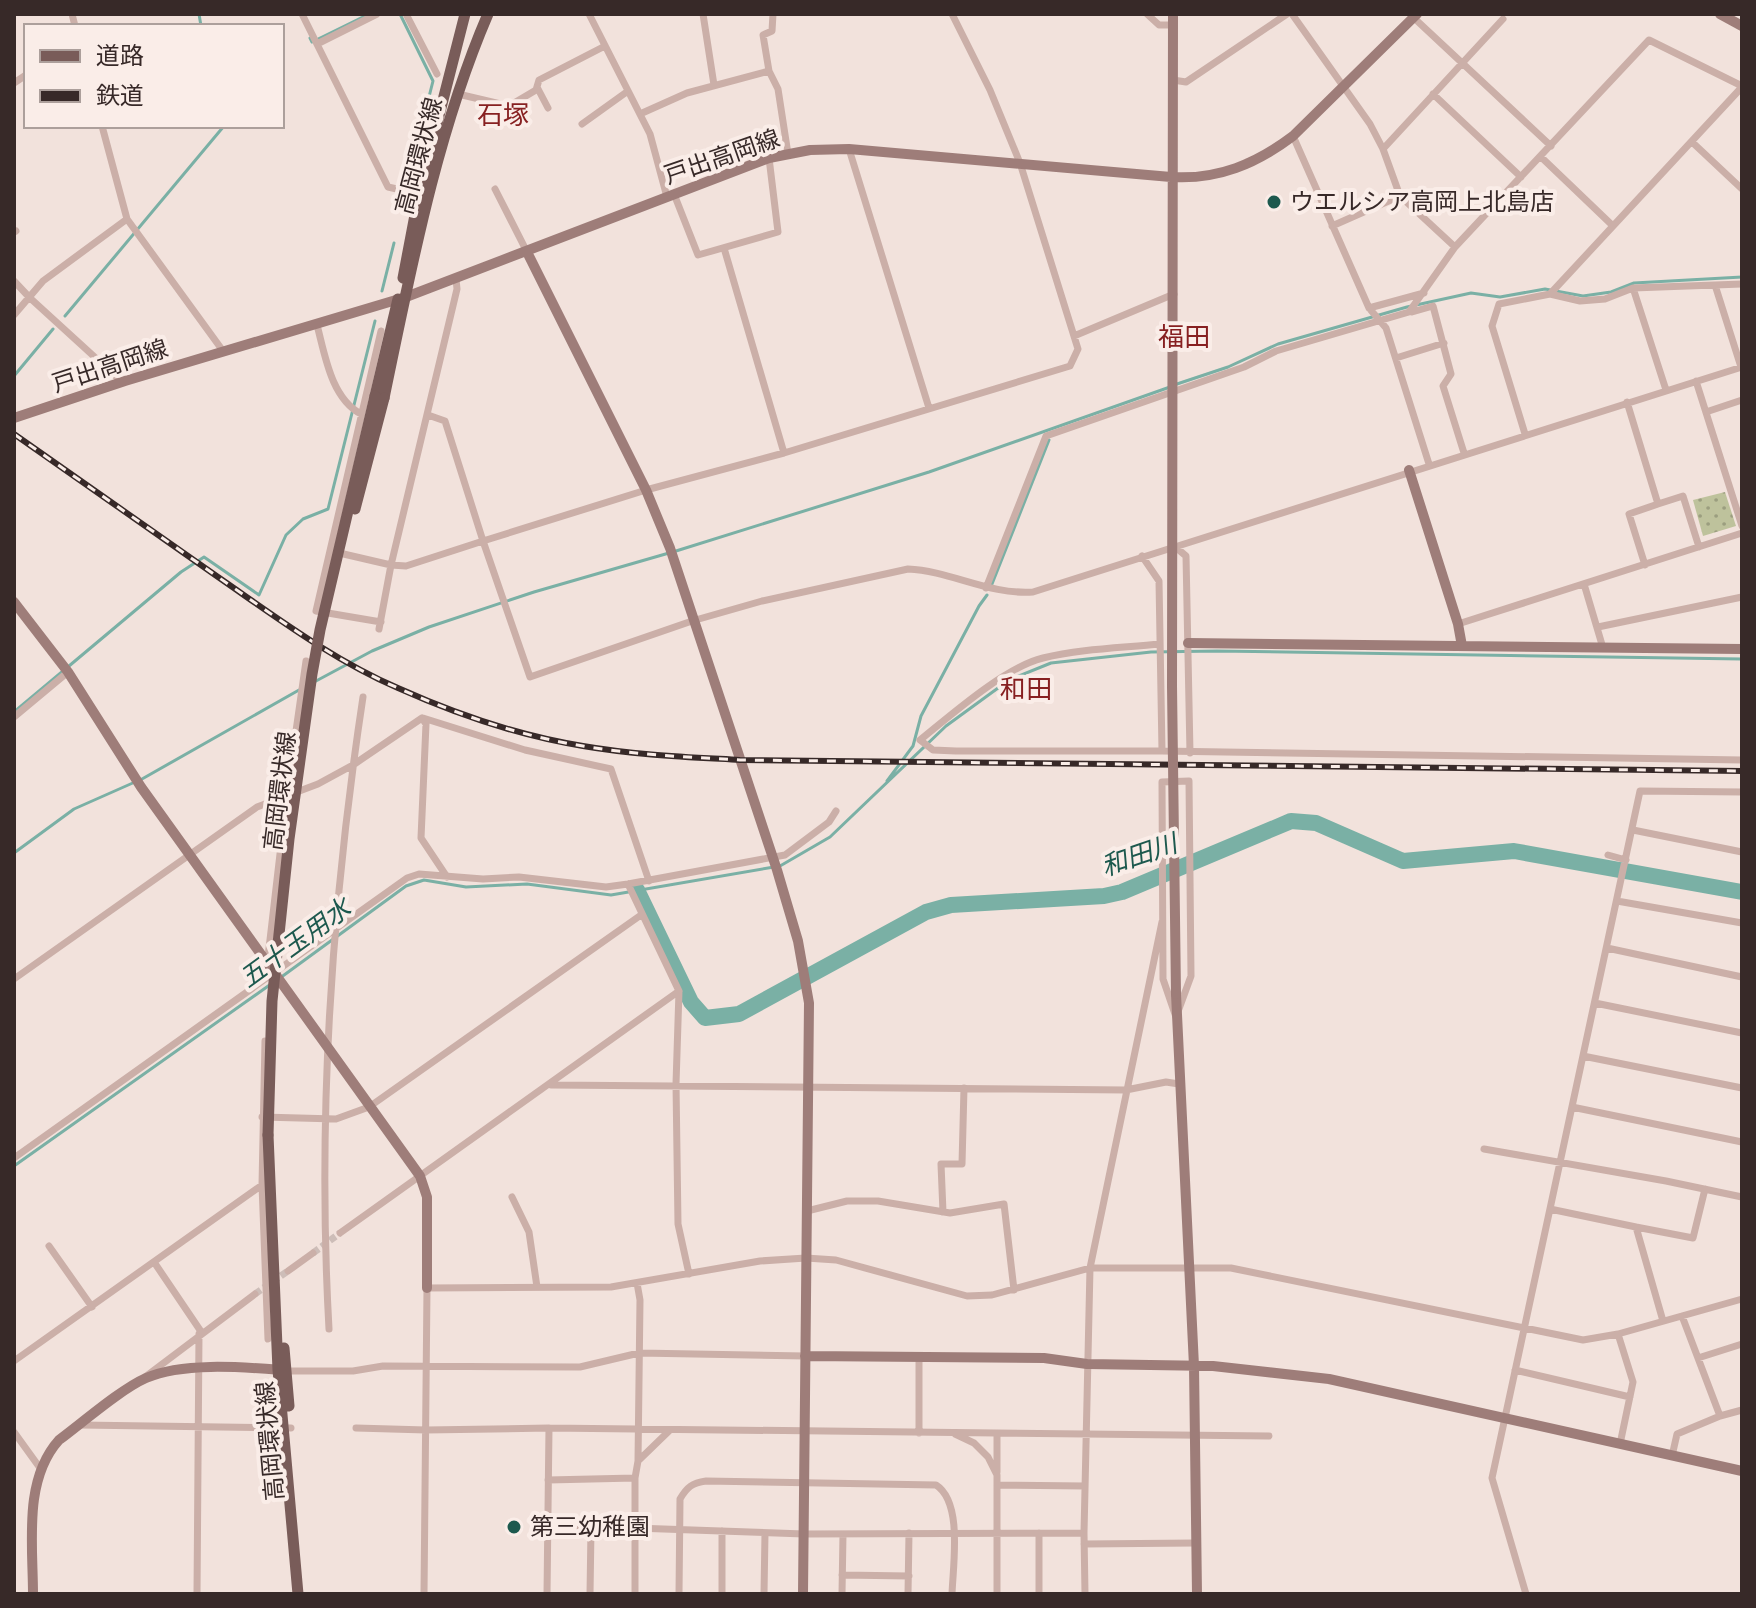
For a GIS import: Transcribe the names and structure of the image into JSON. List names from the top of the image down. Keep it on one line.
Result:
{"streets":{"main road":["高岡環状線"],"street":["戸出高岡線"]},"crossings":[["高岡環状線","戸出高岡線"]],"districts":["石塚","福田","和田"],"water":["和田川","五十玉用水"],"places":["ウエルシア高岡上北島店","第三幼稚園"],"legend":["道路","鉄道"]}
